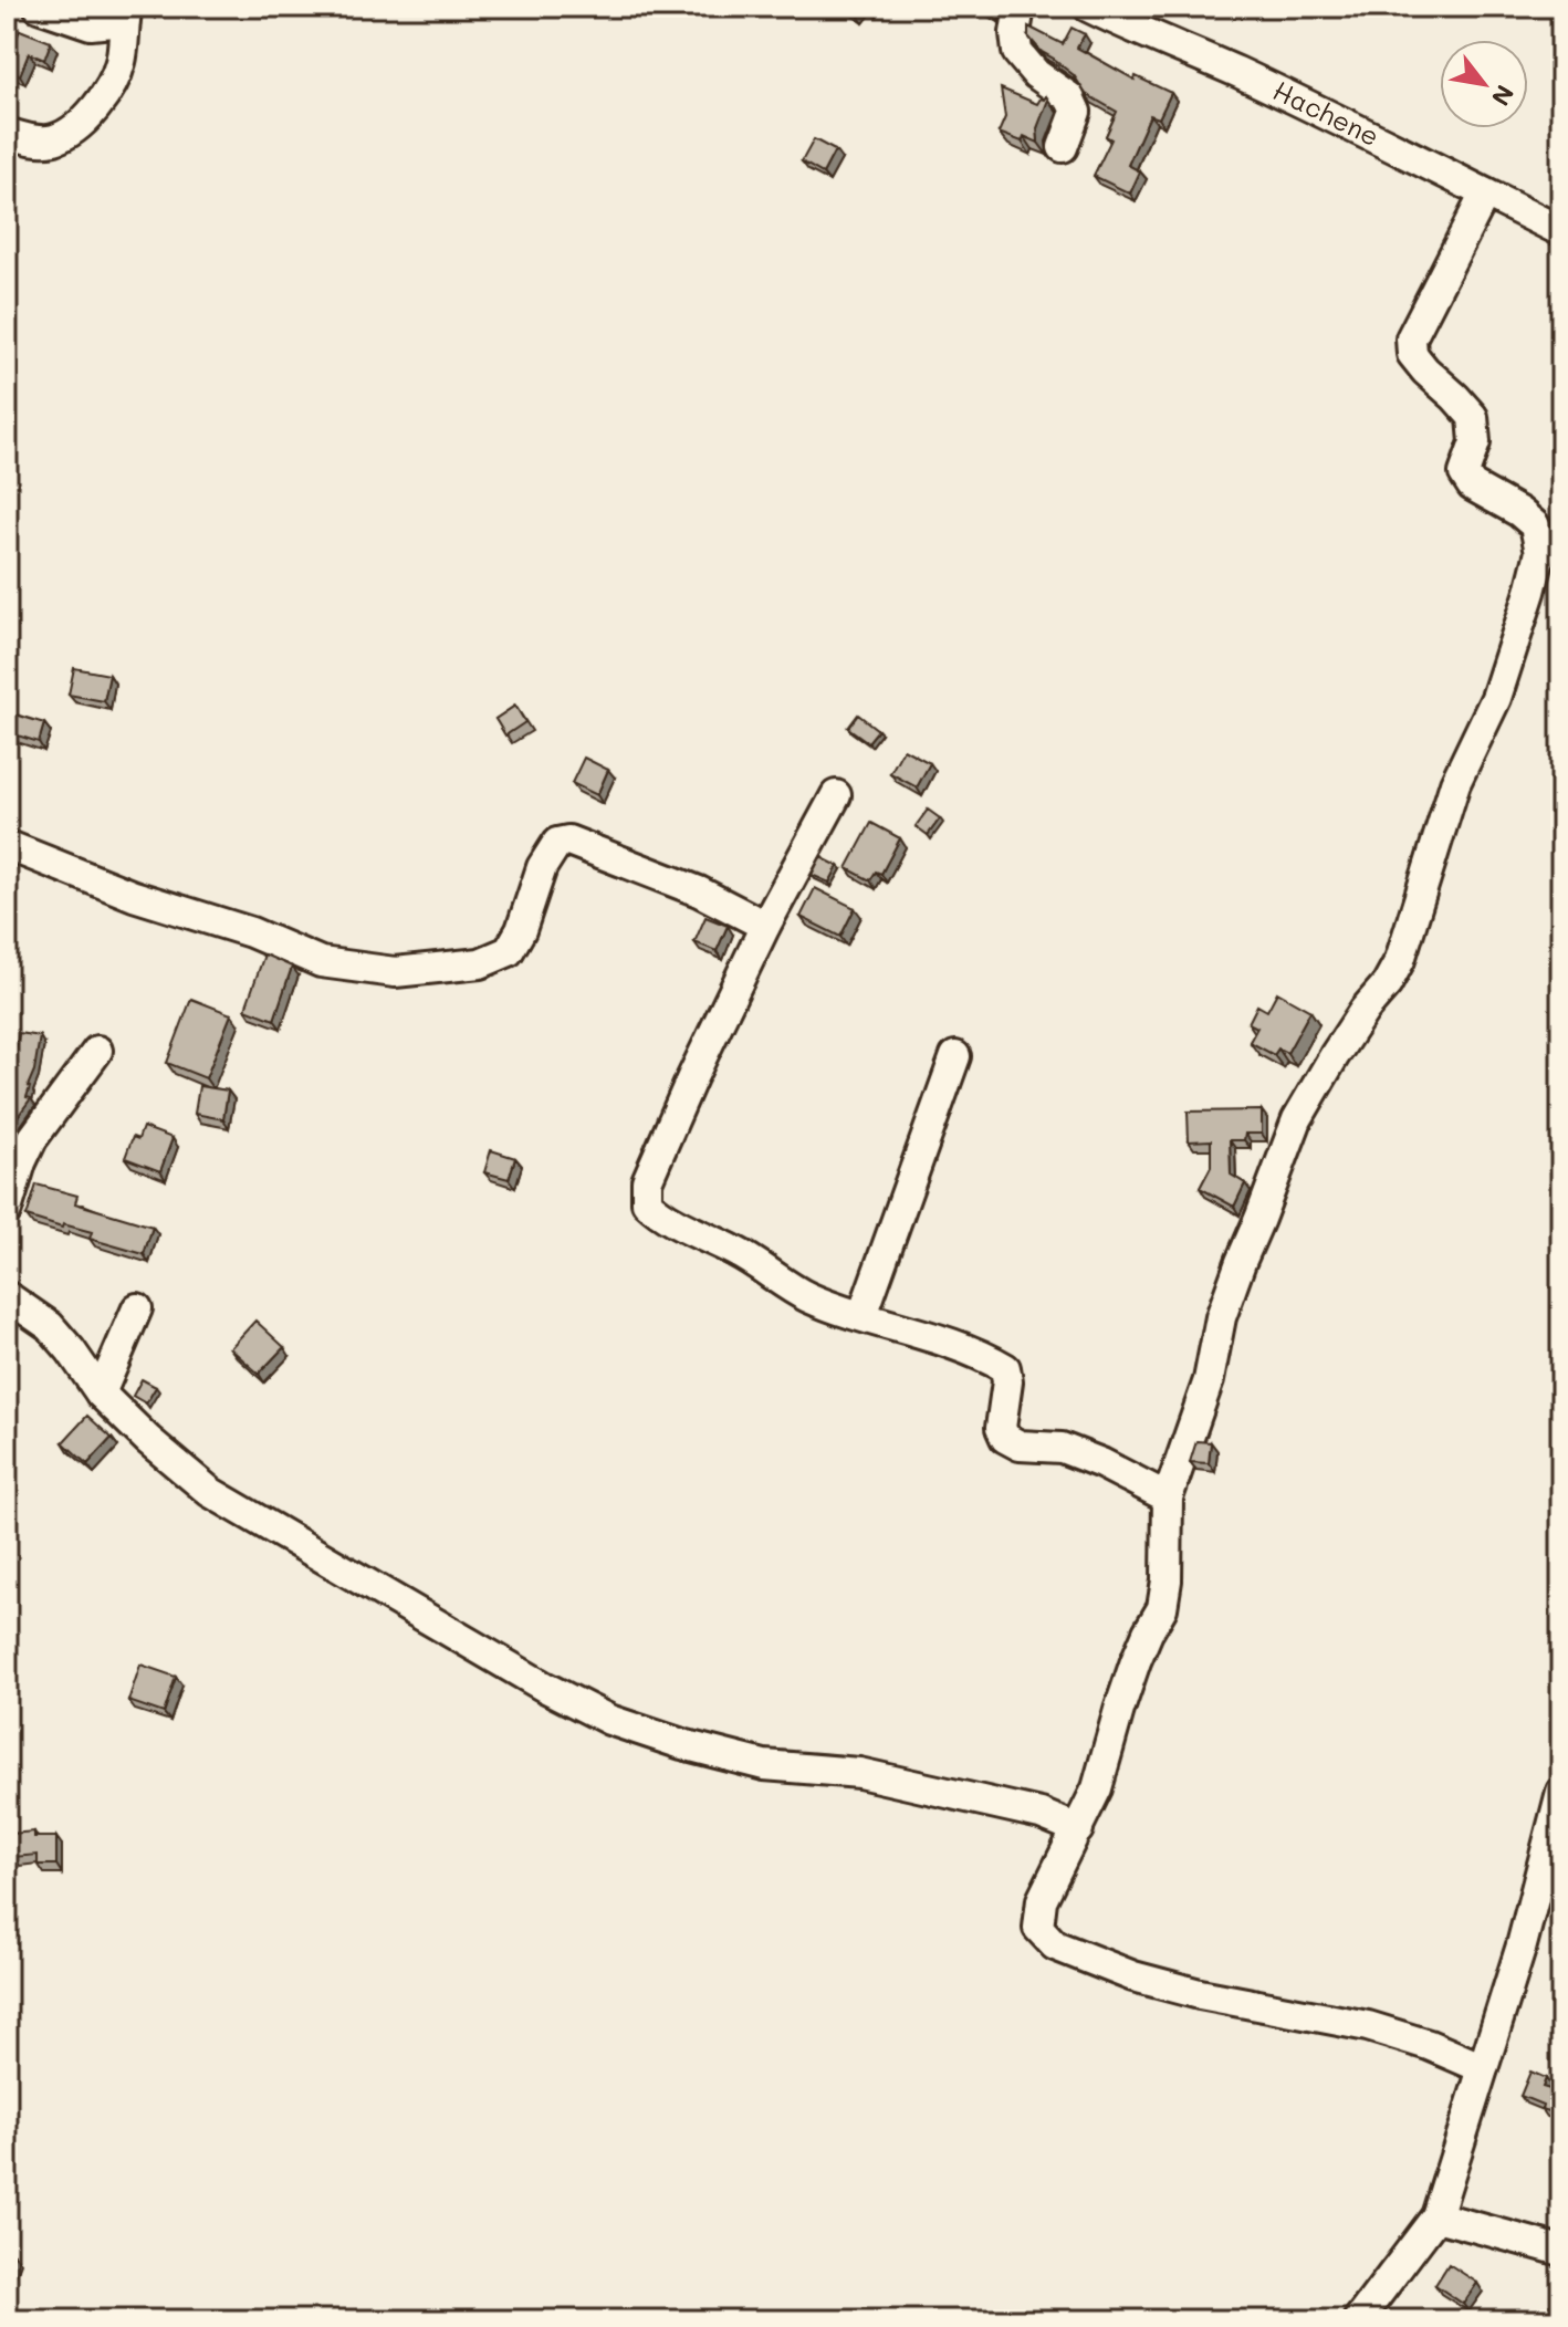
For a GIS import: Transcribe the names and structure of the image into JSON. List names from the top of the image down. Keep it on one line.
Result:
{"streets":{"street":["Hachene"]},"north":"bottom right"}
